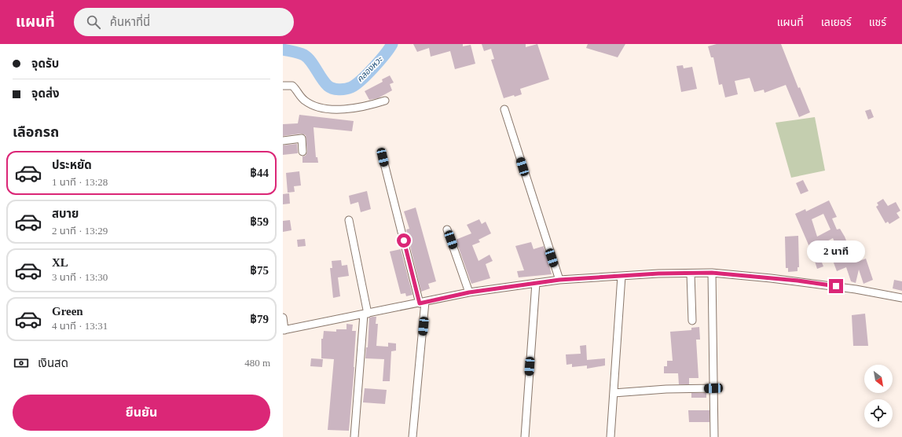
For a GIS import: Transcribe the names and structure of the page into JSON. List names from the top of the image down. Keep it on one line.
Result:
{"water":["คลองหวะ"],"north":"bottom right","page":{"header":"แผนที่","search":"ค้นหาที่นี่","nav":["แผนที่","เลเยอร์","แชร์"],"banner":["จุดรับ","จุดส่ง"],"heading":"เลือกรถ","list":[{"name":"ประหยัด","note":"1 นาที · 13:28","value":"฿44"},{"name":"สบาย","note":"2 นาที · 13:29","value":"฿59"},{"name":"XL","note":"3 นาที · 13:30","value":"฿75"},{"name":"Green","note":"4 นาที · 13:31","value":"฿79"}],"bubble":"2 นาที","pay":["เงินสด","480 m"],"buttons":"ยืนยัน"}}
